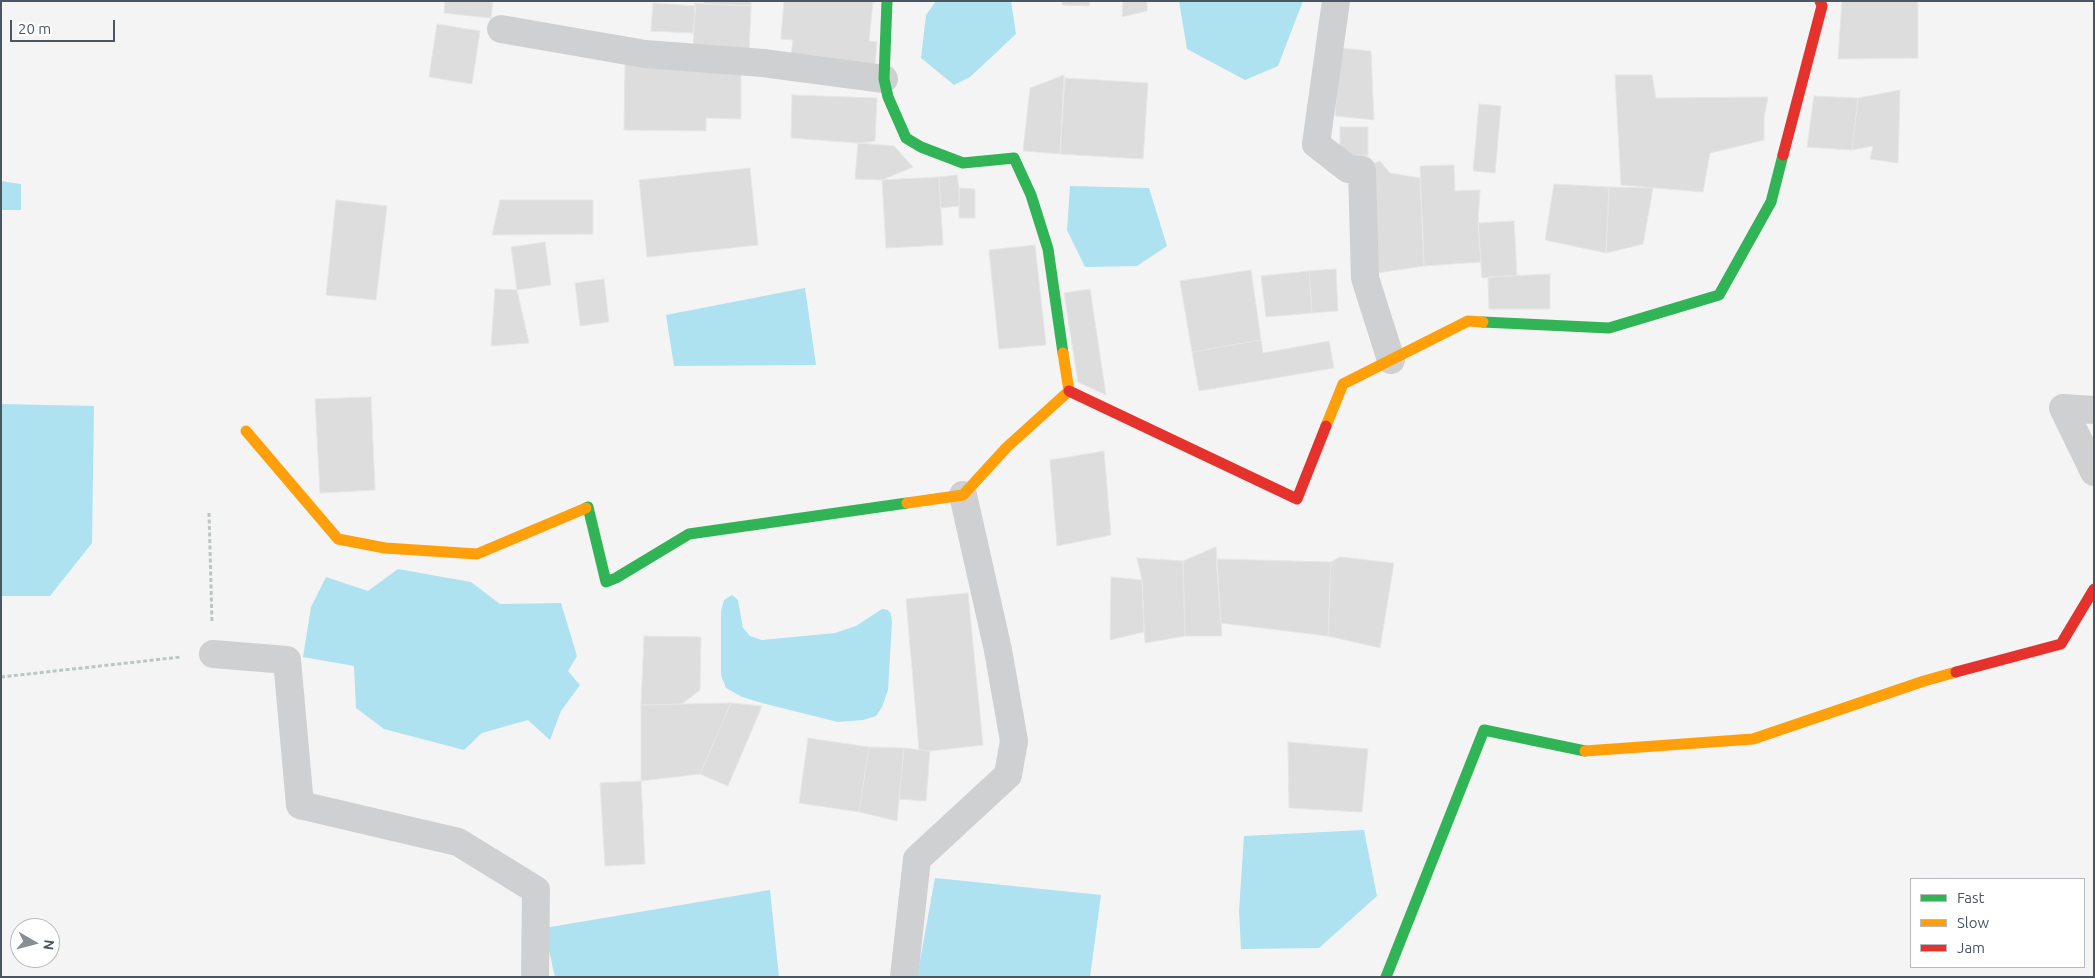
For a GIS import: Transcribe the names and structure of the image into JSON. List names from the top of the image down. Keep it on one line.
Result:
{"legend":["Fast","Slow","Jam"],"scale_bar":"20 m","north":"right"}
